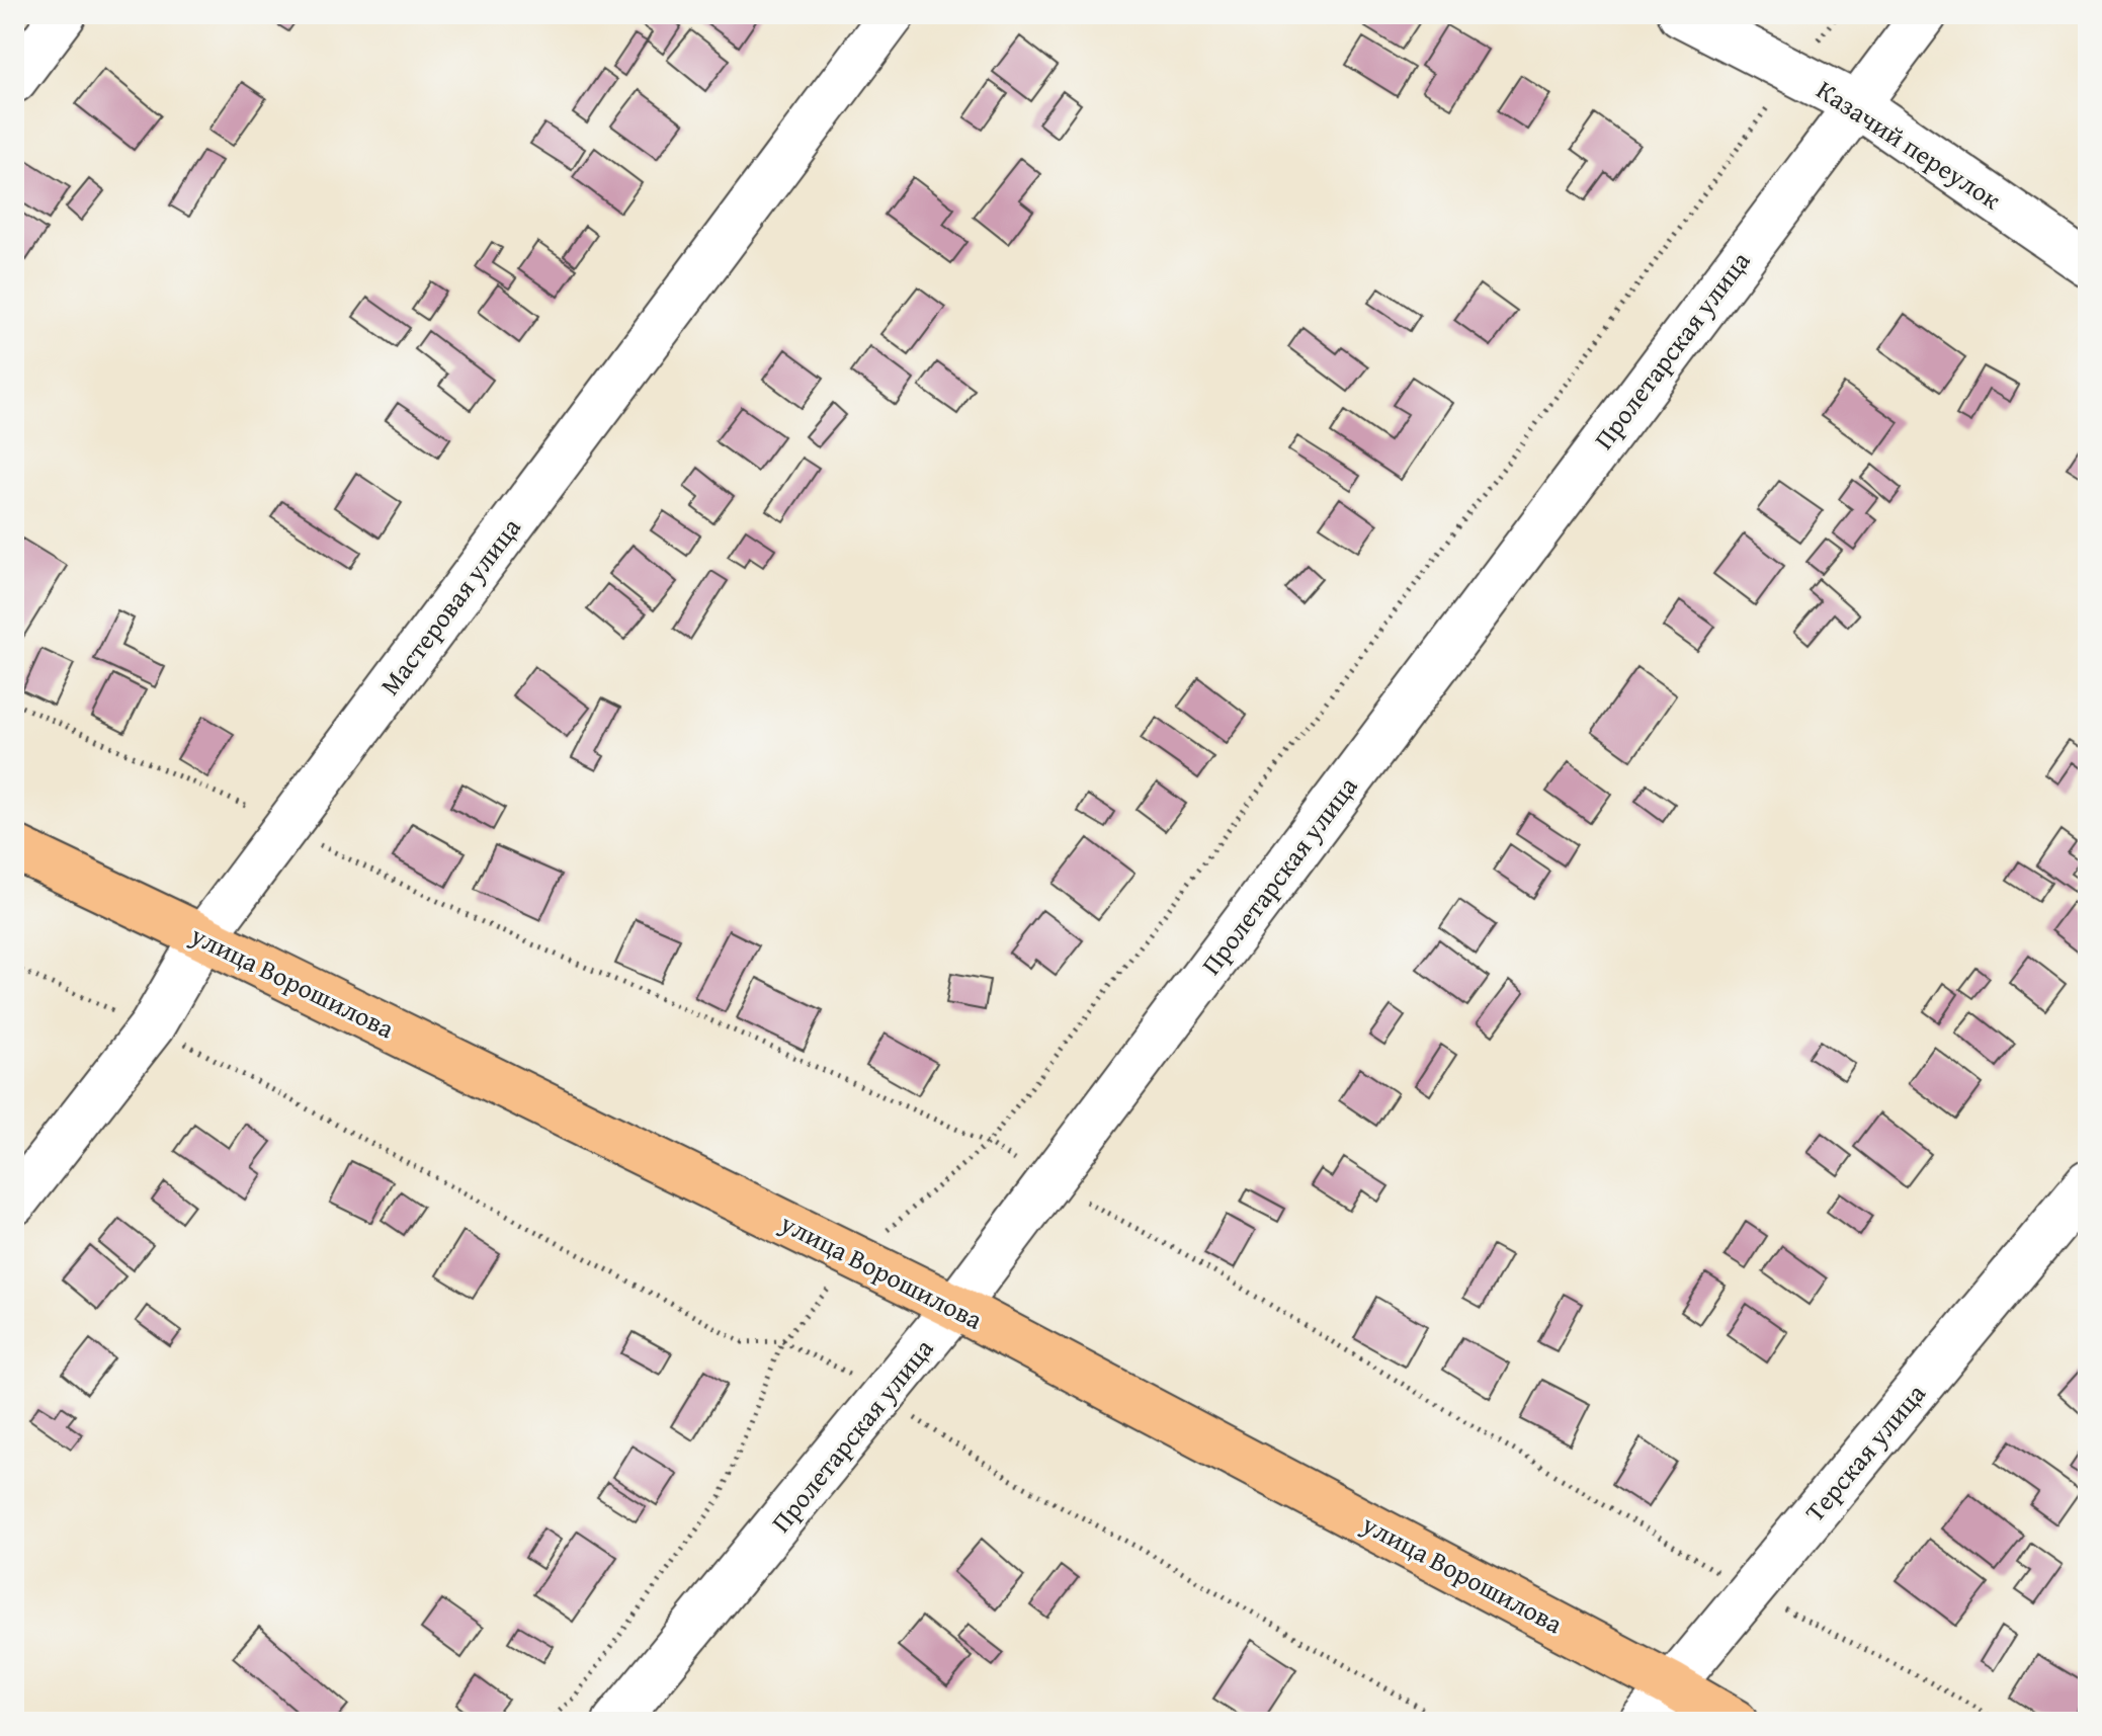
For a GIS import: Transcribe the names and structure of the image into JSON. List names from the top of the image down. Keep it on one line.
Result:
{"streets":{"main road":["улица Ворошилова"],"street":["Казачий переулок","Пролетарская улица","Мастеровая улица","Терская улица"]},"crossings":[["Казачий переулок","Пролетарская улица"],["Пролетарская улица","улица Ворошилова"],["Мастеровая улица","улица Ворошилова"],["улица Ворошилова","Терская улица"]]}
